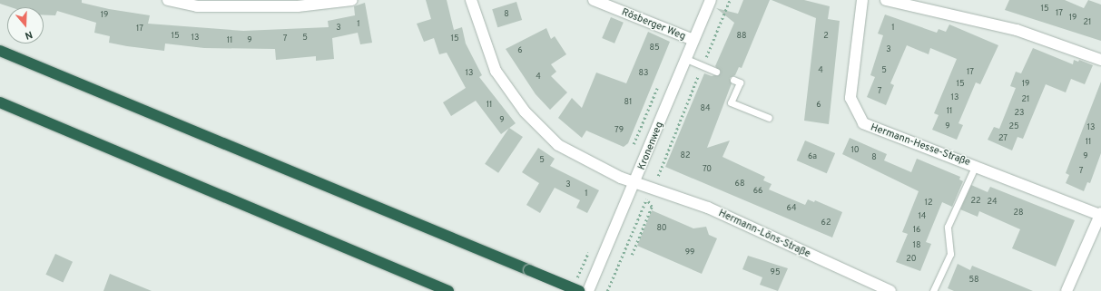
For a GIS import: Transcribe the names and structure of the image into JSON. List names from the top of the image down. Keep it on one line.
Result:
{"streets":{"street":["Rösberger Weg","Hermann-Hesse-Straße","Kronenweg","Hermann-Löns-Straße"]},"crossings":[["Rösberger Weg","Kronenweg"],["Kronenweg","Hermann-Löns-Straße"]],"house_numbers":["15","17","8","19","19","21","1","3","1","17","15","88","2","13","5","7","15","11","9","85","3","6","4","5","17","13","83","4","15","19","7","13","21","81","11","6","84","11","23","9","9","25","13","79","27","11","10","82","6a","9","8","5","70","7","68","3","66","1","22","24","12","64","28","14","62","80","16","18","99","20","95","58"],"north":"bottom"}
